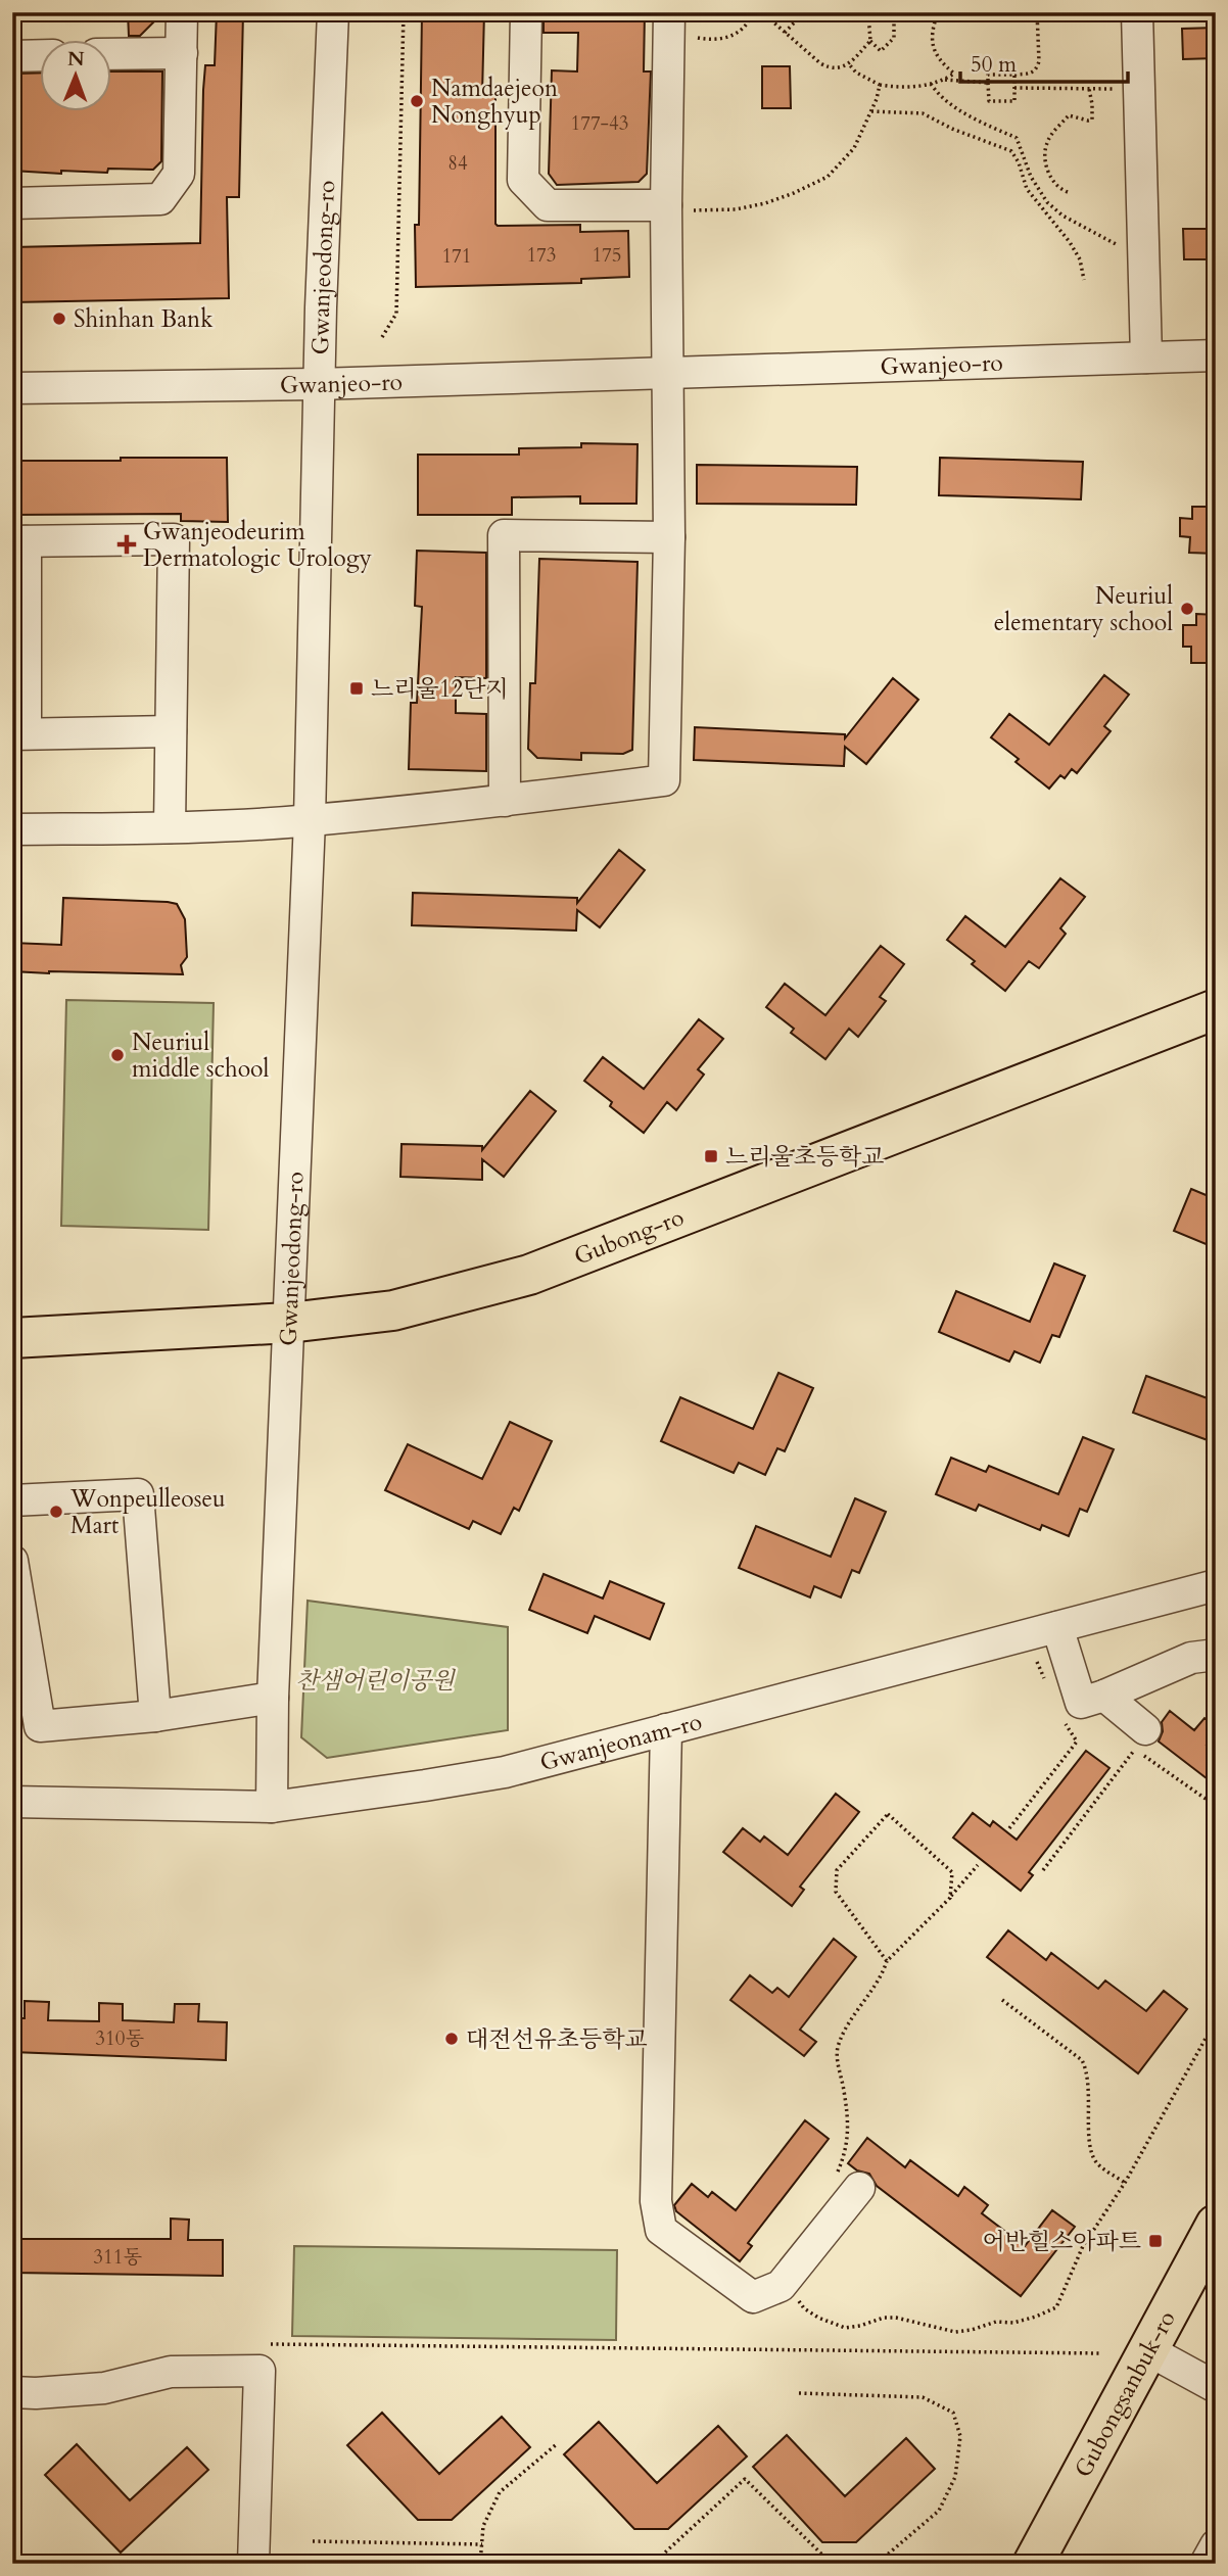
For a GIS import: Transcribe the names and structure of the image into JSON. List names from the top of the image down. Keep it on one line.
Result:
{"streets":{"main road":["Gubong-ro","Gubongsanbuk-ro"],"street":["Gwanjeodong-ro","Gwanjeo-ro","Gwanjeonam-ro"]},"crossings":[["Gwanjeodong-ro","Gwanjeo-ro"],["Gwanjeodong-ro","Gubong-ro"],["Gwanjeodong-ro","Gwanjeonam-ro"]],"parks":["찬샘어린이공원"],"places":{"other":["Namdaejeon Nonghyup","Shinhan Bank","Neuriul elementary school","Neuriul middle school","Wonpeulleoseu Mart","대전선유초등학교"],"health":["Gwanjeodeurim Dermatologic Urology"],"transit":["느리울12단지","느리울초등학교","어반힐스아파트"]},"house_numbers":["177-43","84","173","175","171","310동","311동"],"scale_bar":"50 m","north":"top"}
